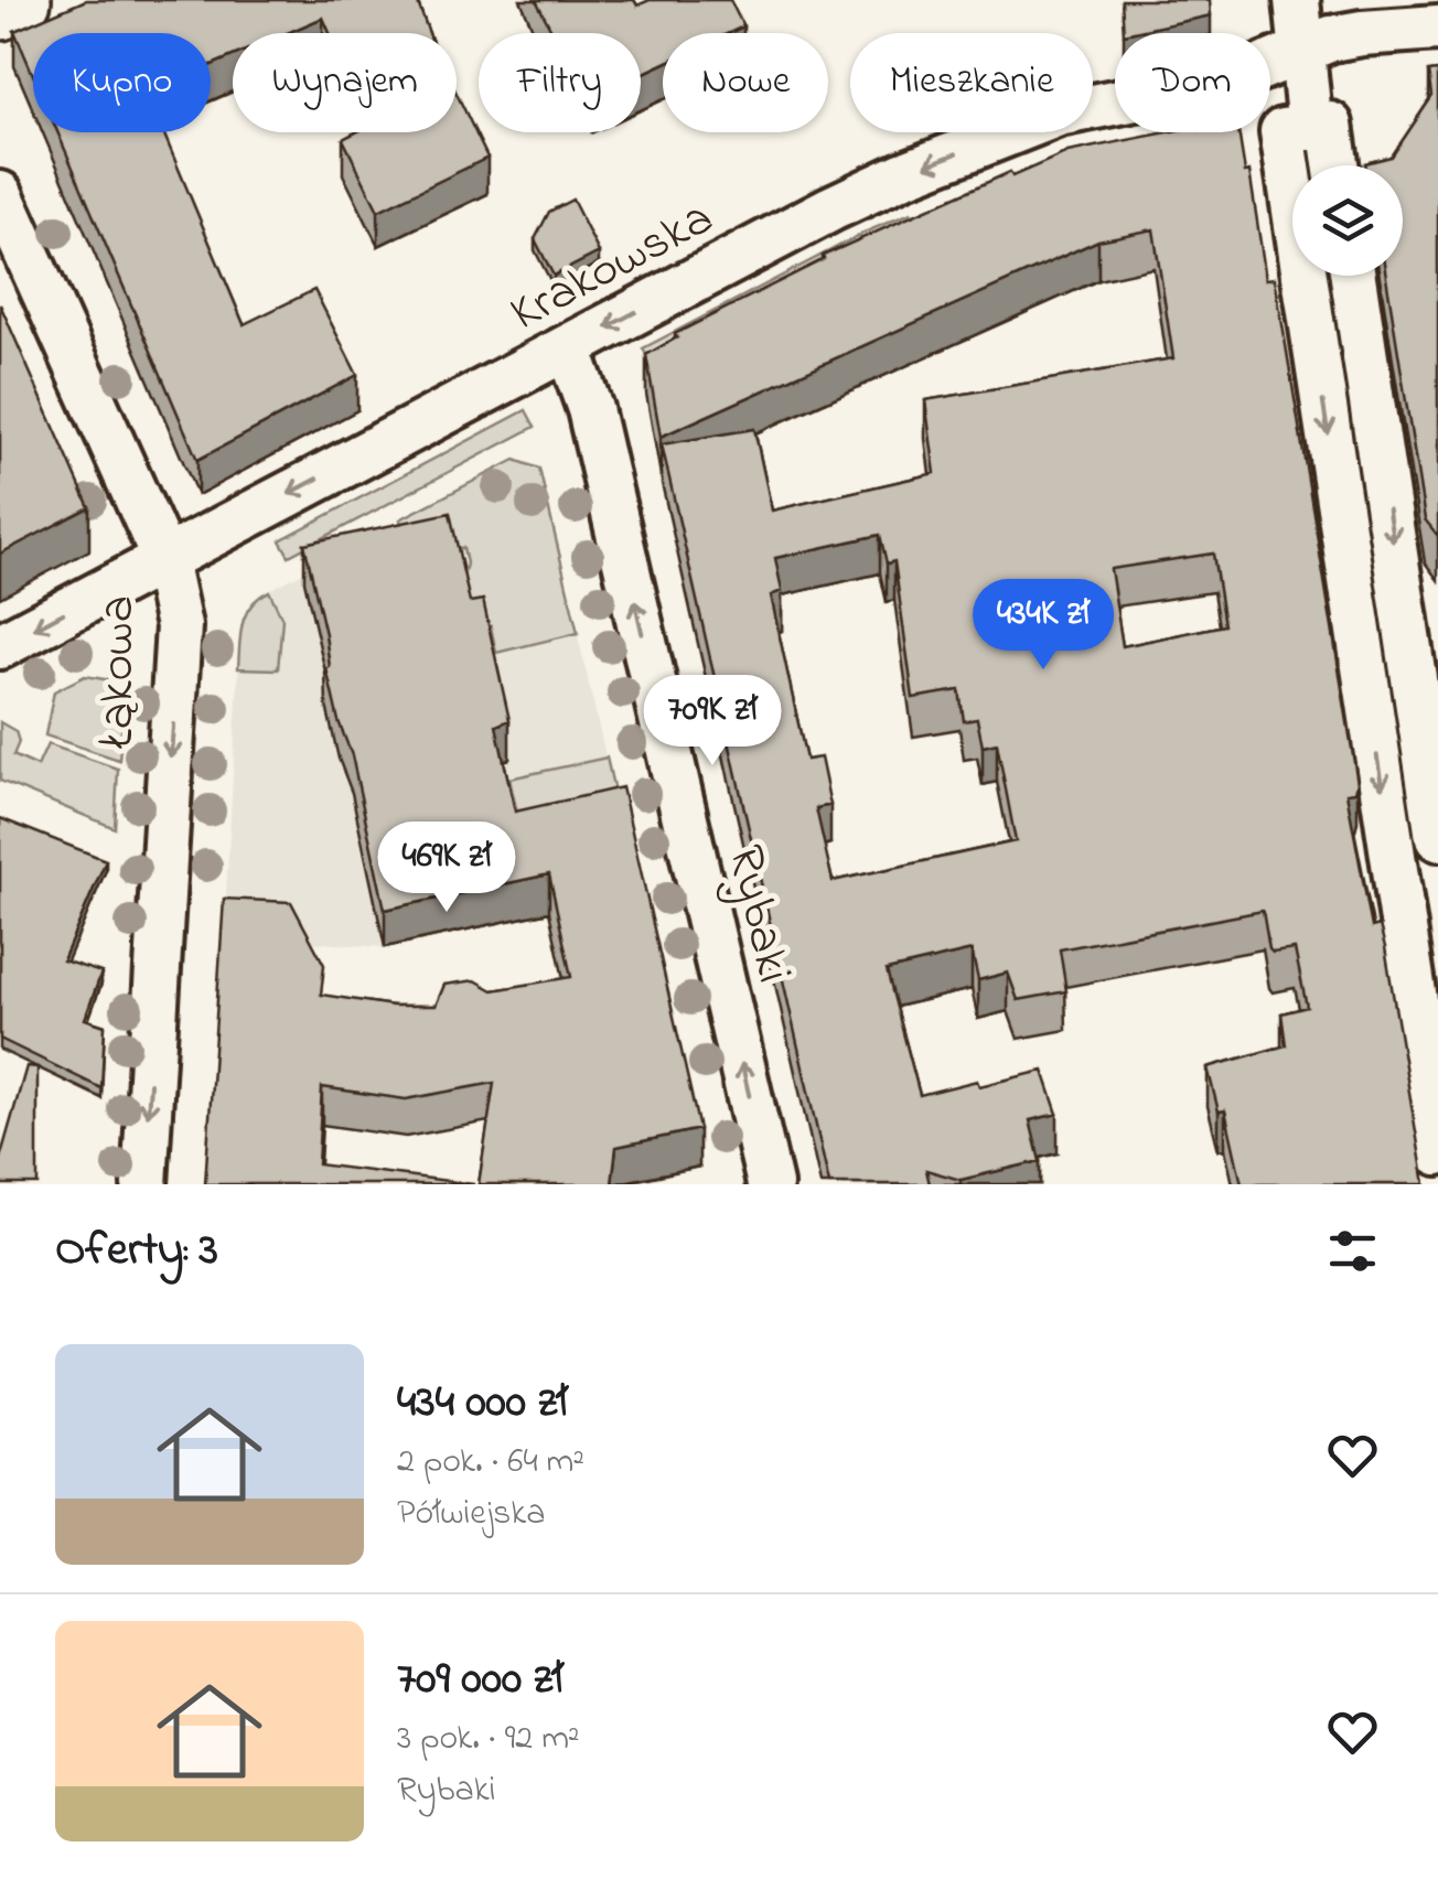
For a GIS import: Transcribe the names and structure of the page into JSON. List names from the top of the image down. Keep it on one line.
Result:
{"streets":{"street":["Krakowska","Łąkowa","Rybaki"]},"crossings":[["Krakowska","Łąkowa"],["Krakowska","Rybaki"]],"one_way":["Krakowska","Łąkowa","Rybaki"],"page":{"chip":["Kupno","Wynajem","Filtry","Nowe","Mieszkanie","Dom"],"price":["434K zł","709K zł","469K zł"],"heading":"Oferty: 3","list":[{"name":"434 000 zł","note":"2 pok. · 64 m² · Półwiejska"},{"name":"709 000 zł","note":"3 pok. · 92 m² · Rybaki"}]}}
